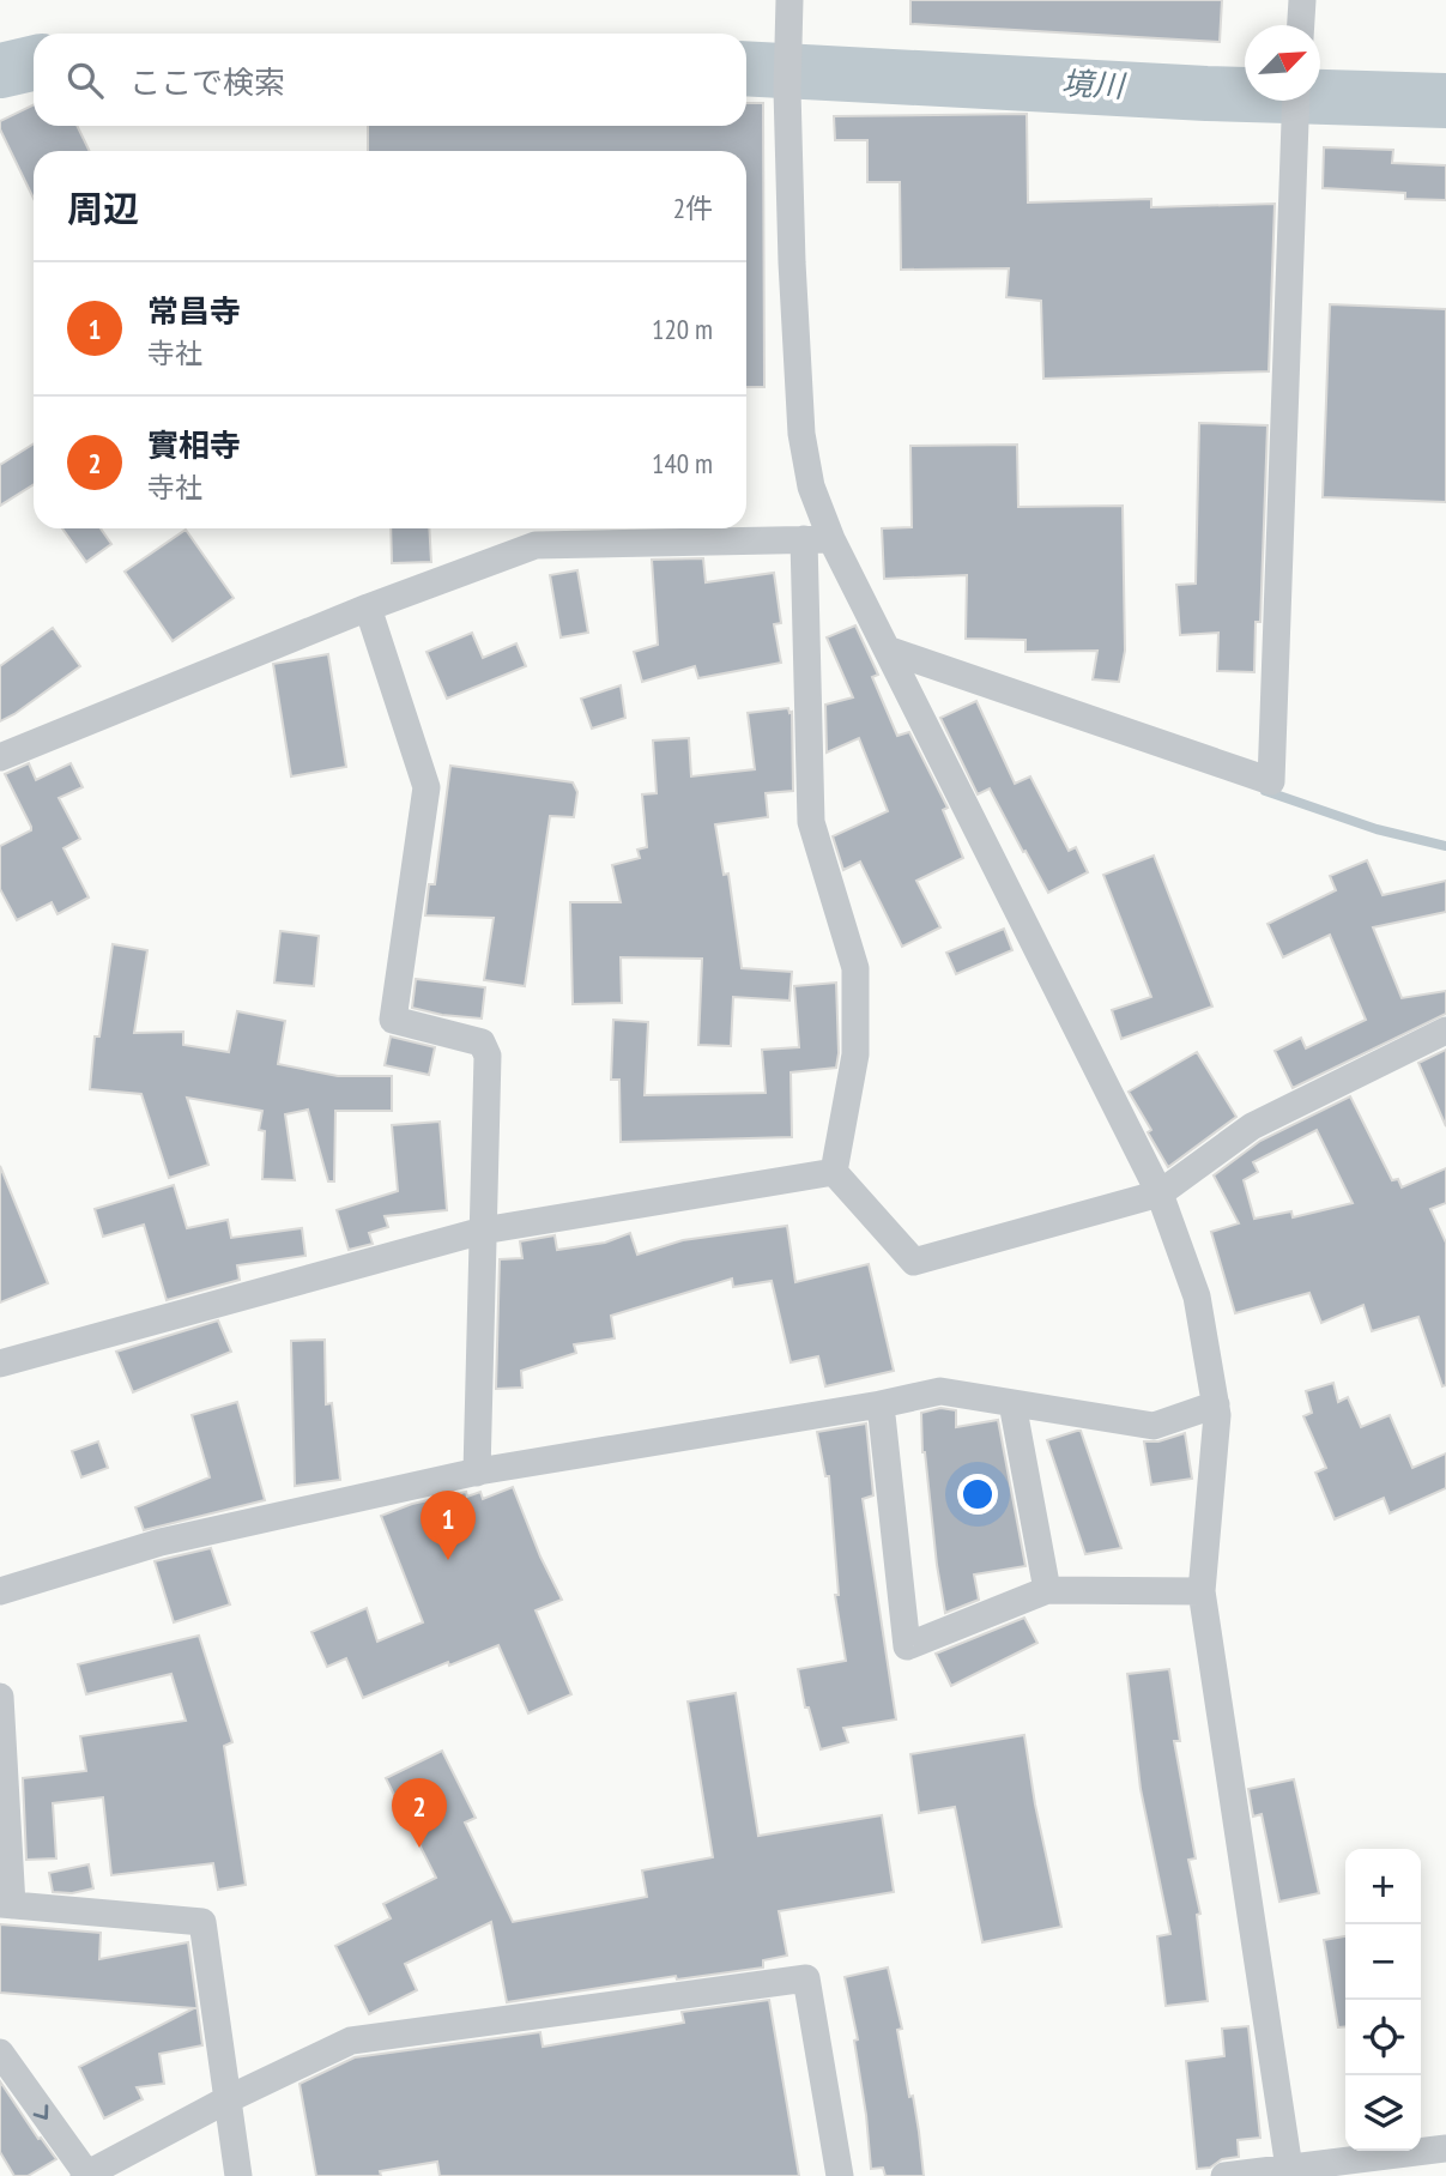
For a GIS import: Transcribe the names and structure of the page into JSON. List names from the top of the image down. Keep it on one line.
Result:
{"water":["境川"],"north":"top right","page":{"search":"ここで検索","heading":["周辺","2件"],"list":[{"mark":"1","name":"常昌寺","note":"寺社","value":"120 m"},{"mark":"2","name":"實相寺","note":"寺社","value":"140 m"}],"pins":["1","2"],"map_buttons":["+","−"]}}
